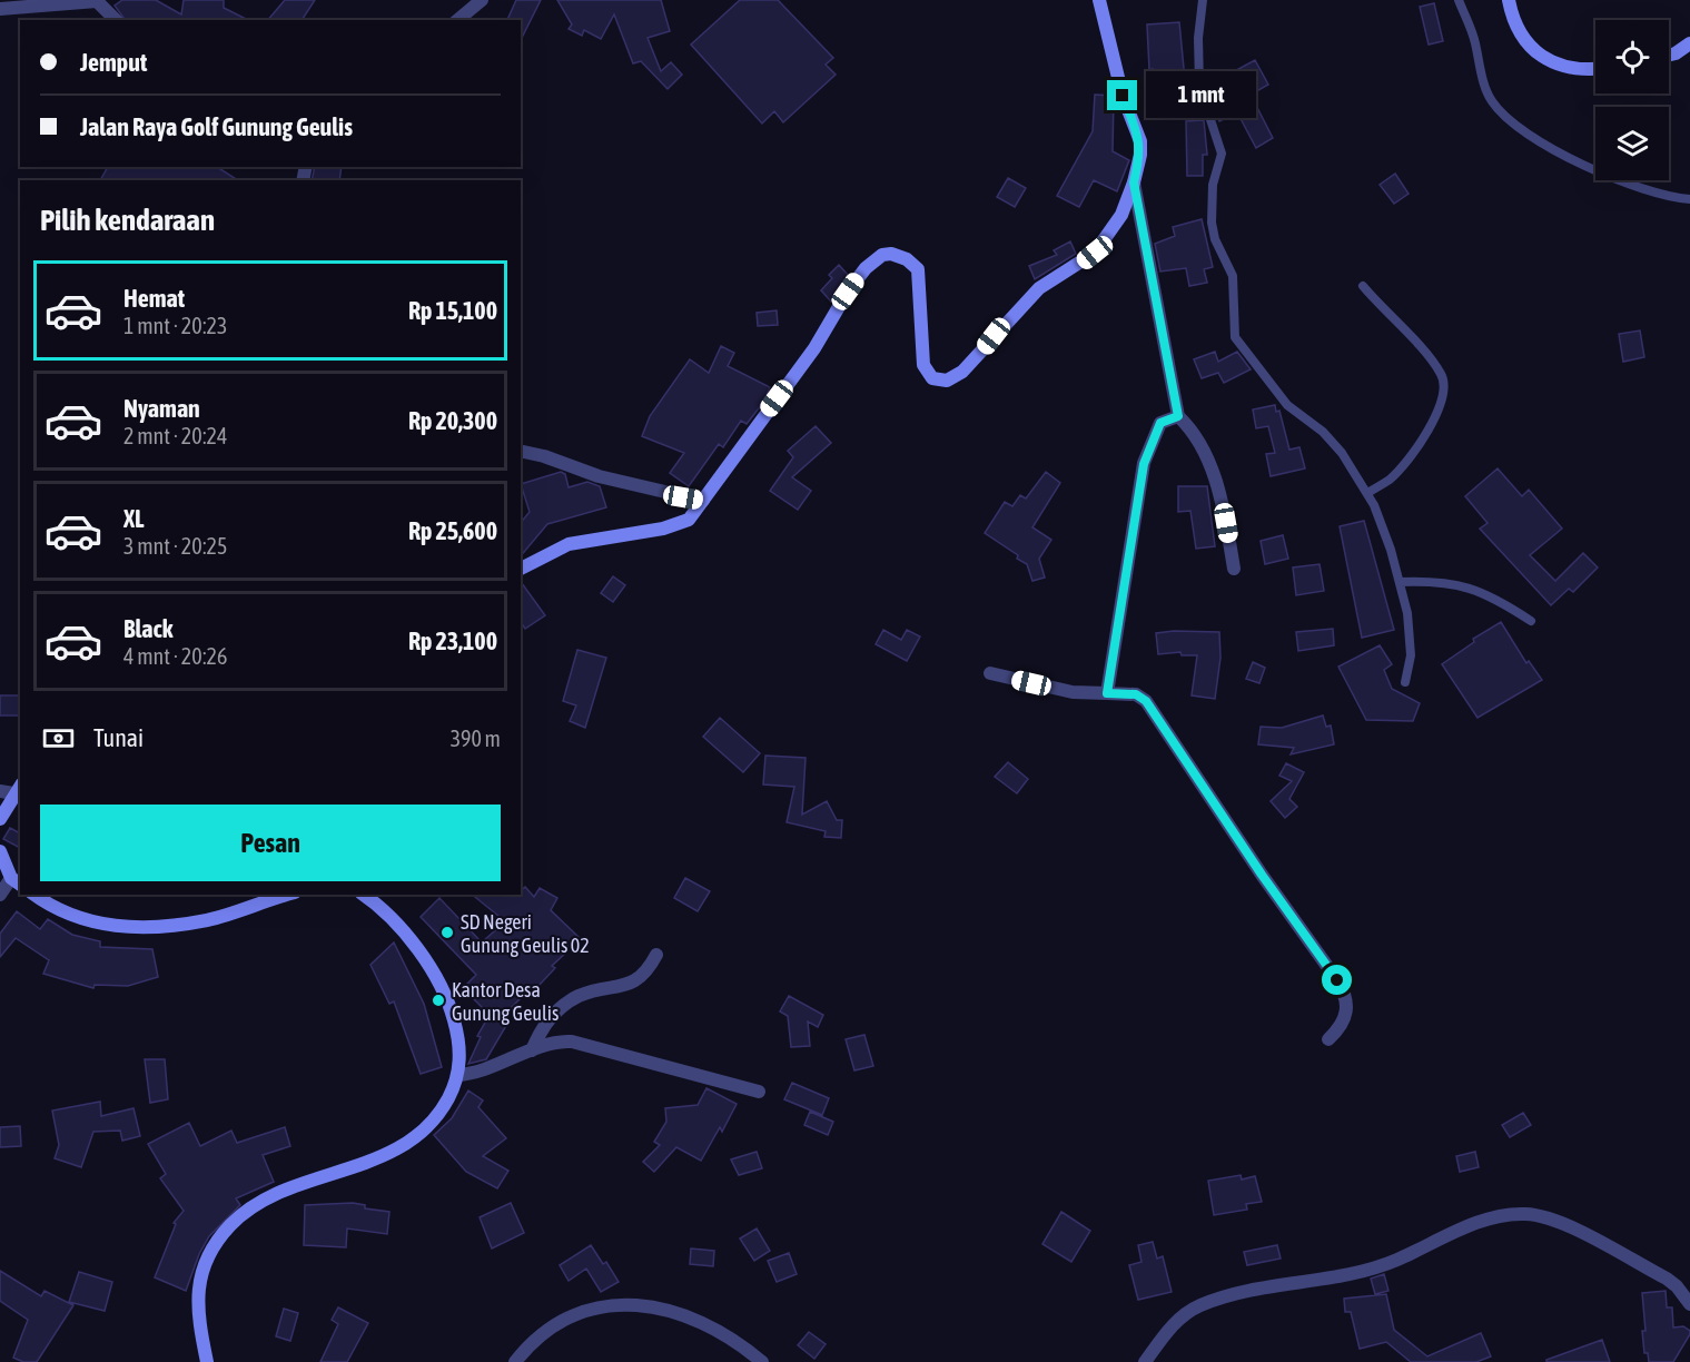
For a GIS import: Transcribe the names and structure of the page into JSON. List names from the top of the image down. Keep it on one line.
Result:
{"places":["SD Negeri Gunung Geulis 02","Kantor Desa Gunung Geulis"],"page":{"banner":["Jemput","Jalan Raya Golf Gunung Geulis"],"bubble":"1 mnt","heading":"Pilih kendaraan","list":[{"name":"Hemat","note":"1 mnt · 20:23","value":"Rp 15,100"},{"name":"Nyaman","note":"2 mnt · 20:24","value":"Rp 20,300"},{"name":"XL","note":"3 mnt · 20:25","value":"Rp 25,600"},{"name":"Black","note":"4 mnt · 20:26","value":"Rp 23,100"}],"pay":["Tunai","390 m"],"buttons":"Pesan"}}
